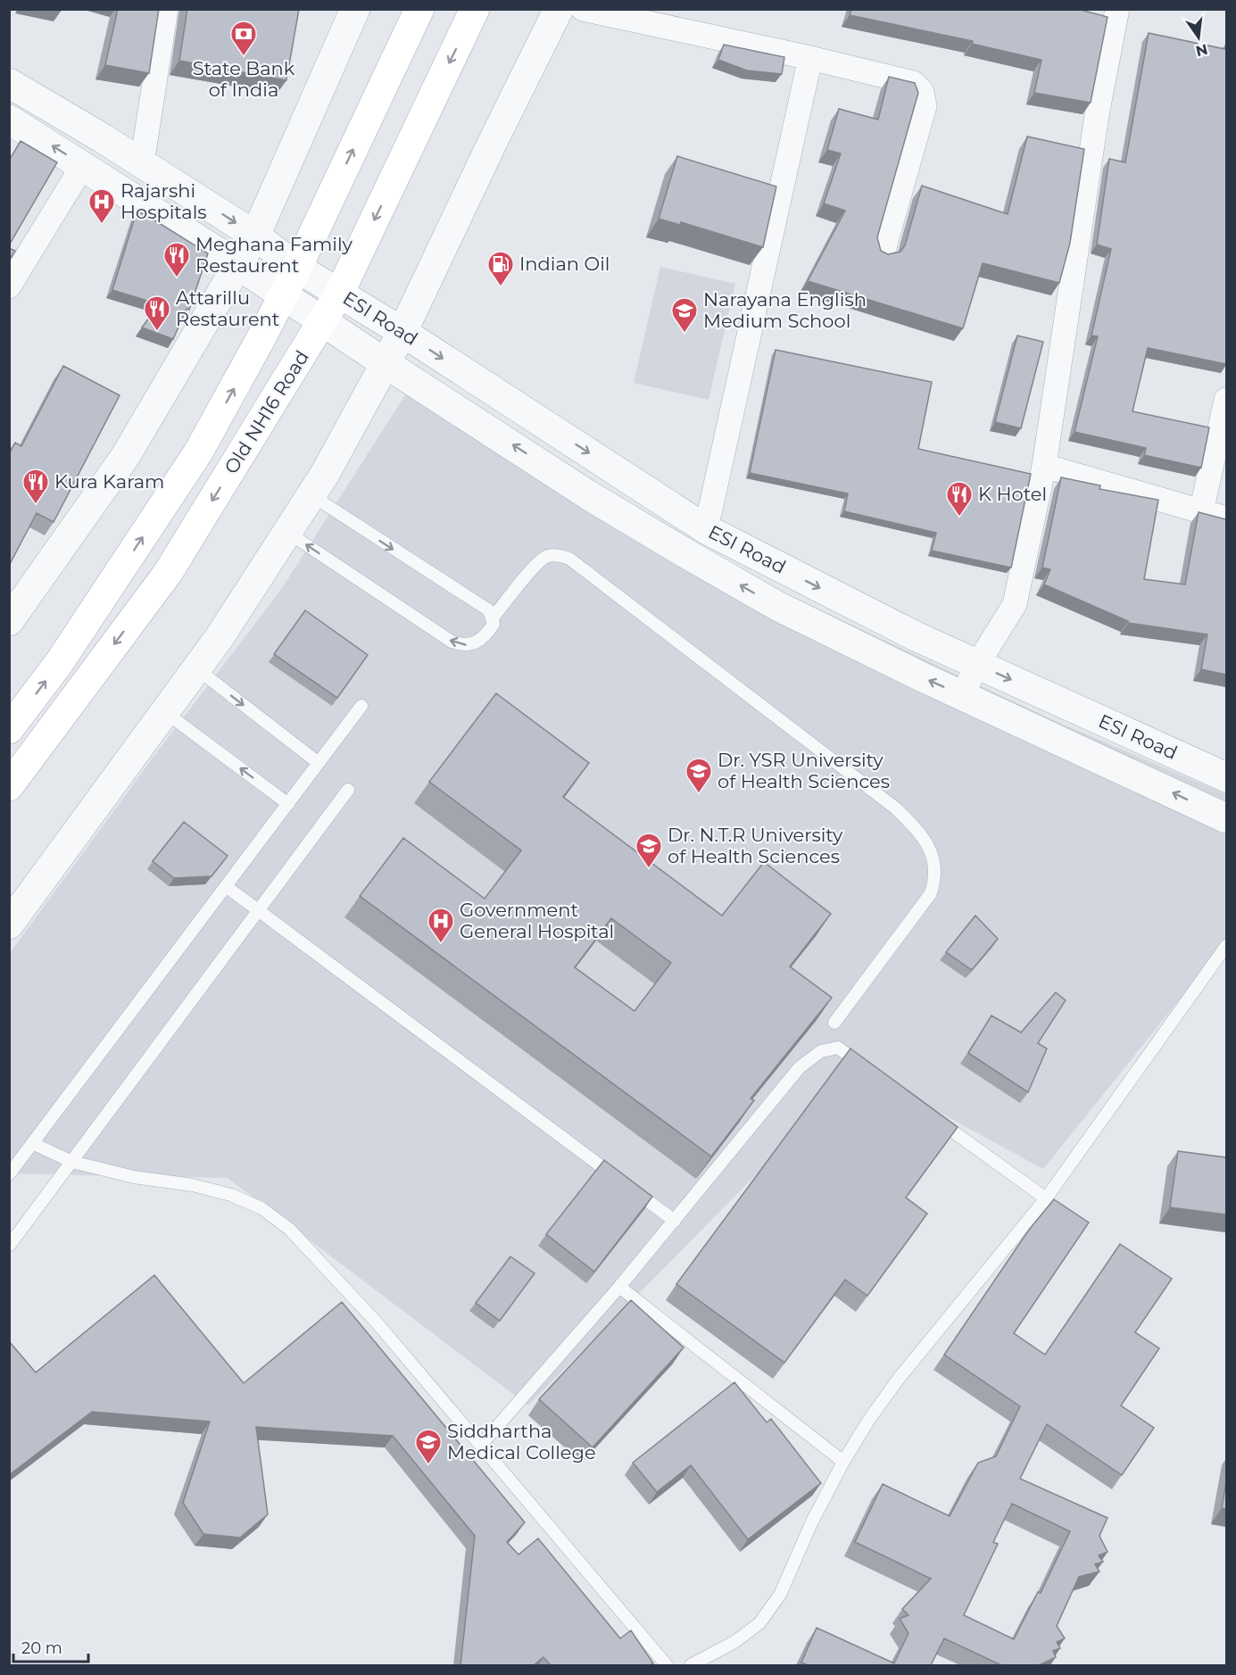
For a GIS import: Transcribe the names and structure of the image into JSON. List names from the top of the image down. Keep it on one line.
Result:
{"streets":{"main road":["Old NH16 Road"],"street":["ESI Road"]},"crossings":[["ESI Road","Old NH16 Road"]],"places":{"bank":["State Bank of India"],"hospital":["Rajarshi Hospitals","Government General Hospital"],"restaurant":["Meghana Family Restaurent","Attarillu Restaurent","Kura Karam","K Hotel"],"fuel station":["Indian Oil"],"school or university":["Narayana English Medium School","Dr. YSR University of Health Sciences","Dr. N.T.R University of Health Sciences","Siddhartha Medical College"]},"scale_bar":"20 m","north":"bottom"}
